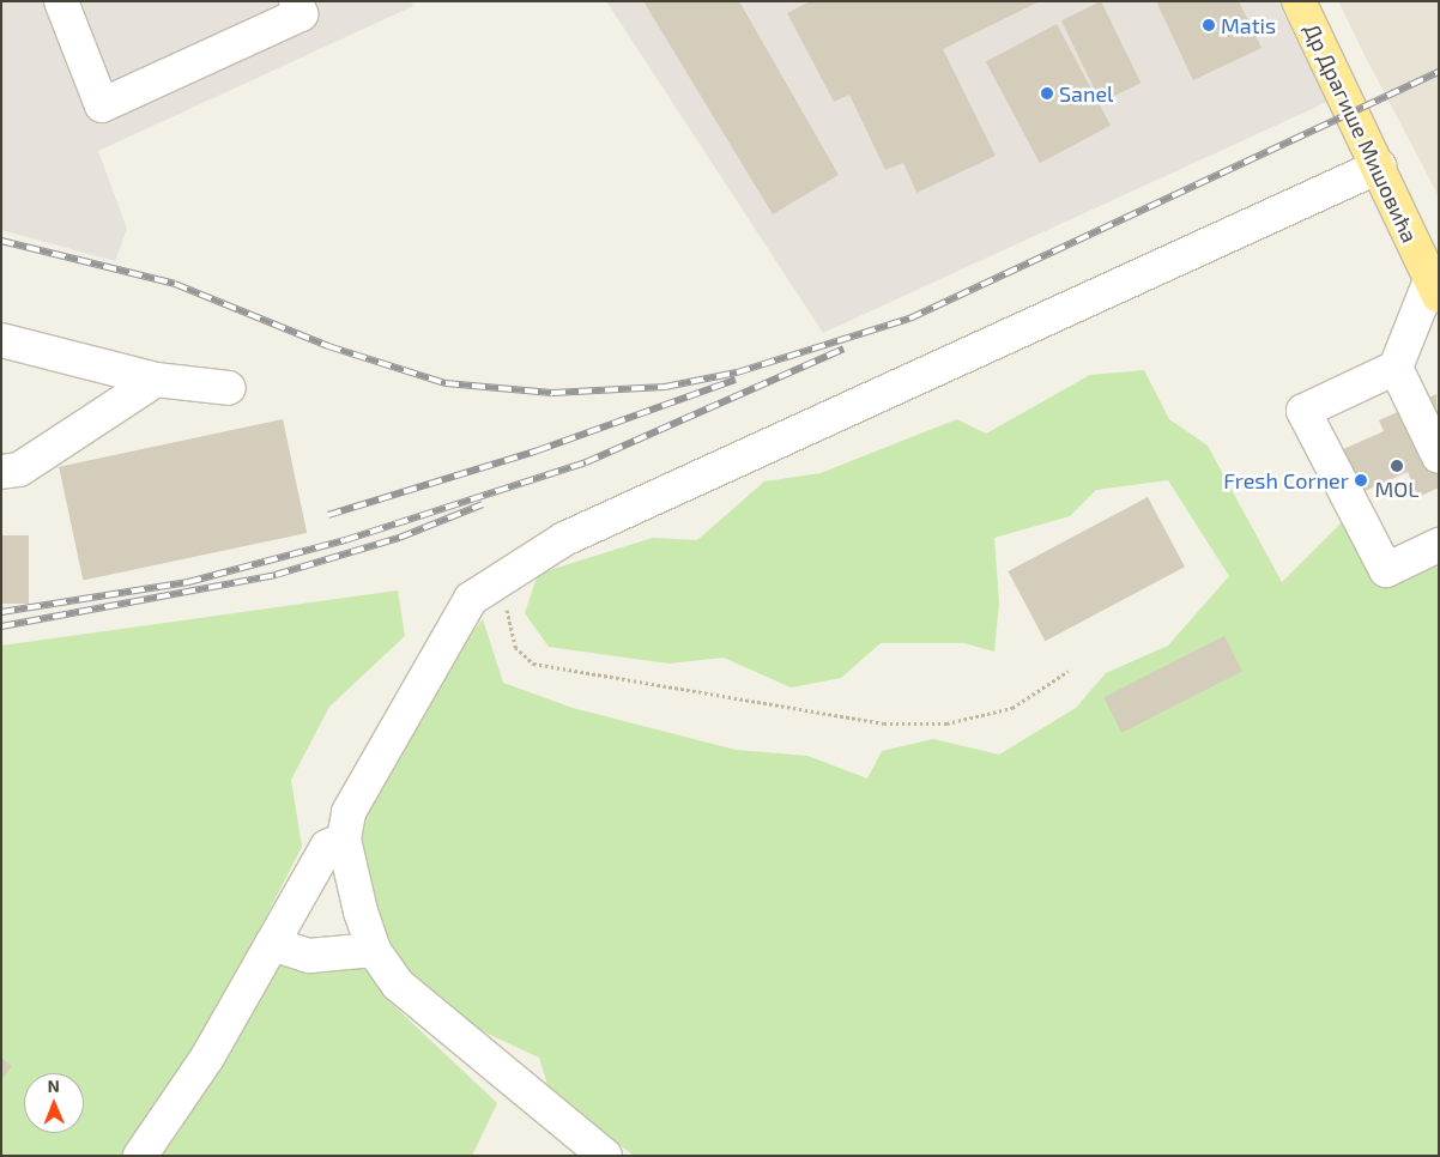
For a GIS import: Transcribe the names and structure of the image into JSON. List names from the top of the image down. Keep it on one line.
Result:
{"streets":{"main road":["Др Драгише Мишовића"]},"places":["Matis","Sanel","MOL","Fresh Corner"],"north":"top"}
